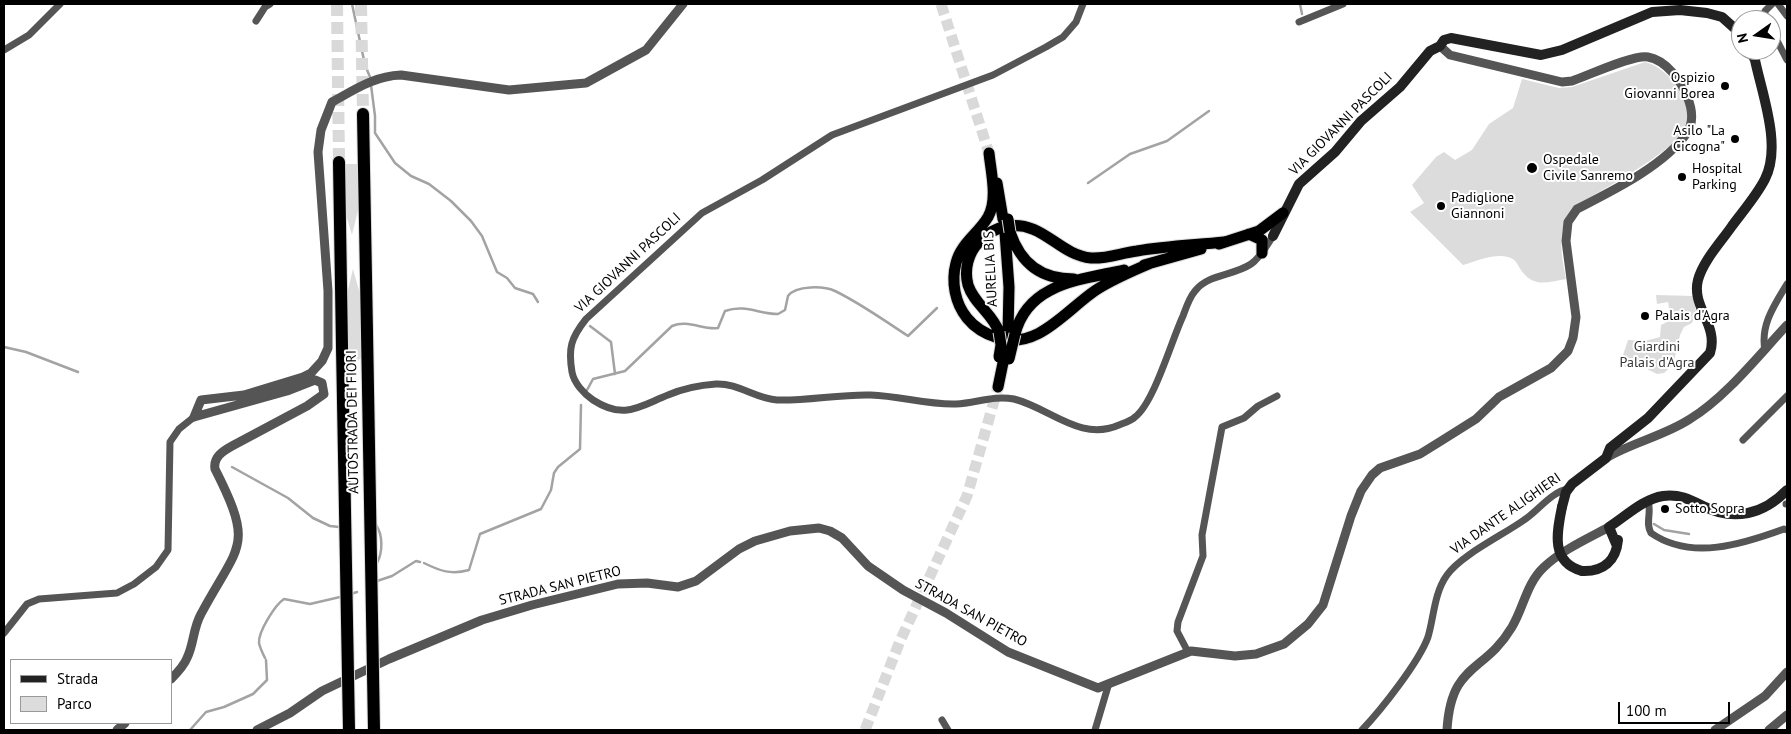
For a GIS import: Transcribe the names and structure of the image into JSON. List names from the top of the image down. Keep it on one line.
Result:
{"streets":{"highway":["AURELIA BIS","AUTOSTRADA DEI FIORI"],"main road":["VIA GIOVANNI PASCOLI","VIA DANTE ALIGHIERI"],"street":["STRADA SAN PIETRO"]},"crossings":[["VIA GIOVANNI PASCOLI","STRADA SAN PIETRO"]],"parks":["Giardini Palais d'Agra"],"places":["Ospizio Giovanni Borea","Asilo \"La Cicogna\"","Ospedale Civile Sanremo","Hospital Parking","Padiglione Giannoni","Palais d'Agra","Sotto Sopra"],"legend":["Strada","Parco"],"scale_bar":"100 m","north":"left"}
